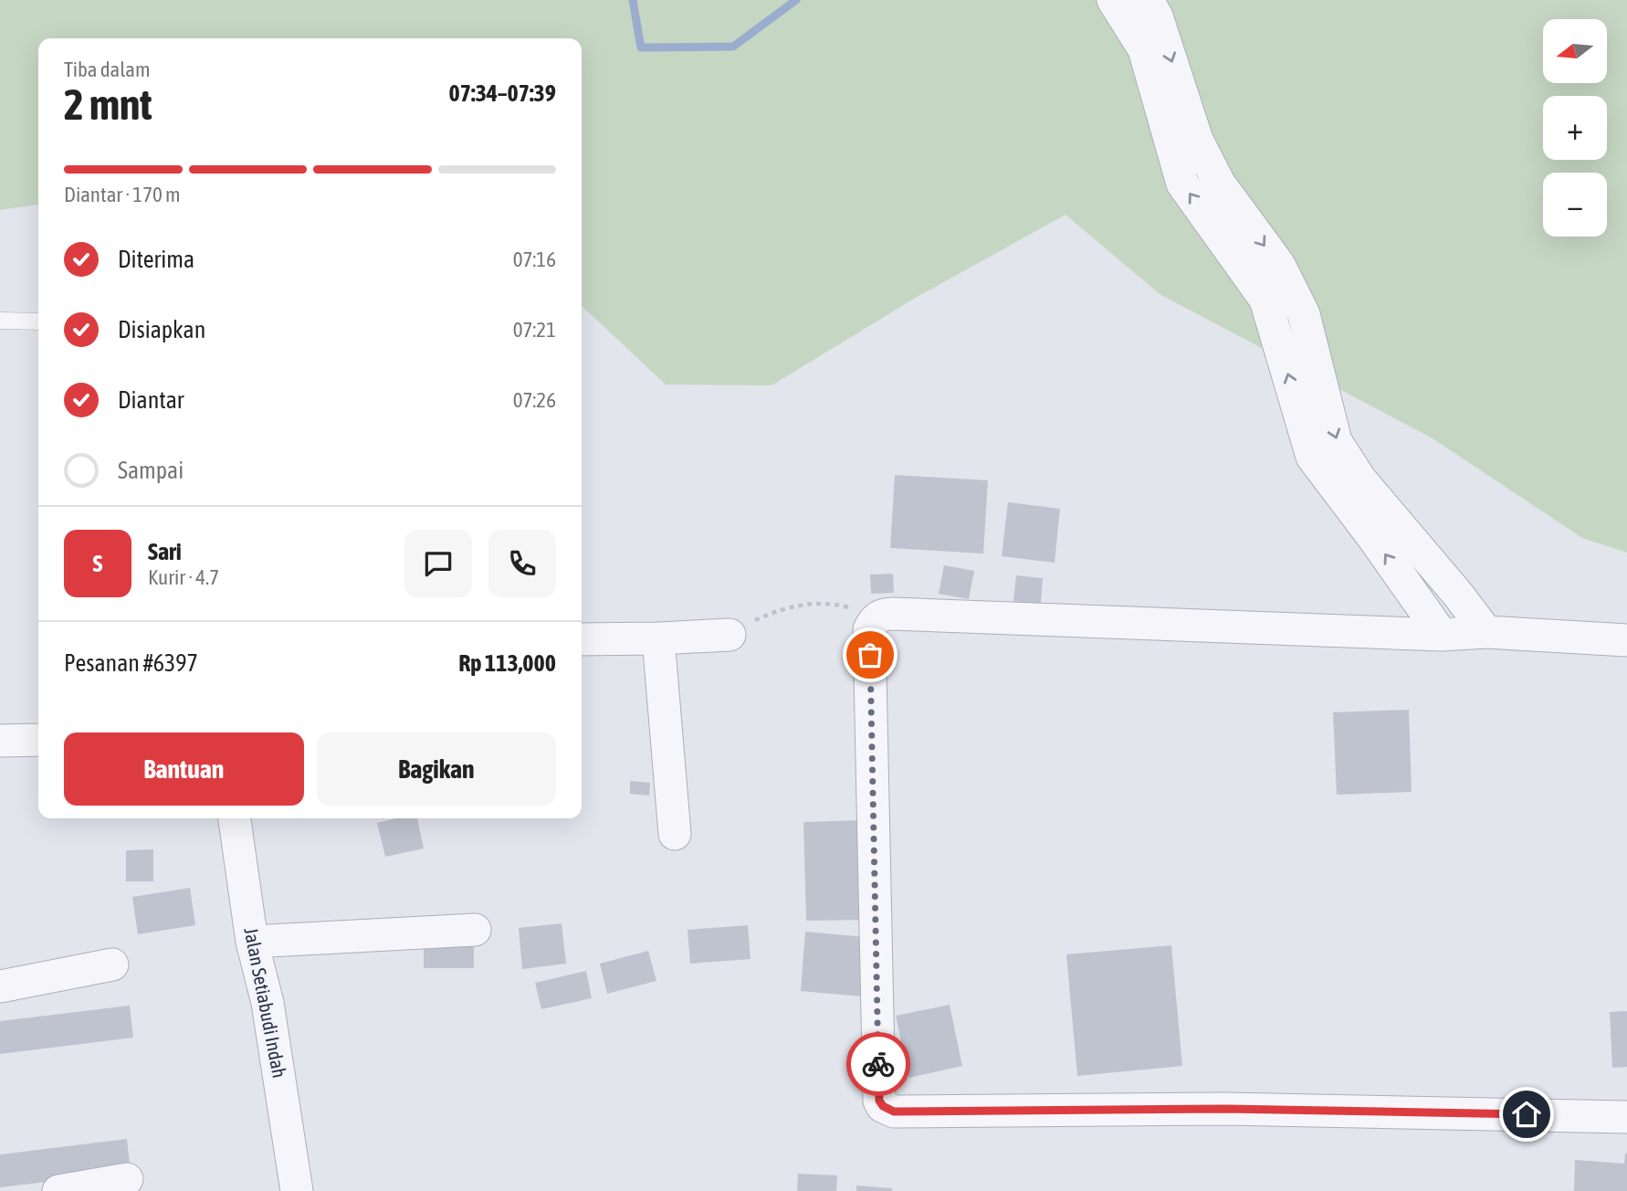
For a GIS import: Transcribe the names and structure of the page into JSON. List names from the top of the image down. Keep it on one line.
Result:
{"streets":{"street":["Jalan Setiabudi Indah"]},"north":"left","page":{"map_buttons":["+","−"],"heading":["2 mnt","Tiba dalam","07:34–07:39"],"panel":["Sari","Kurir · 4.7","Pesanan #6397","Rp 113,000"],"bar":"Diantar · 170 m","list":[["Diterima","07:16"],["Disiapkan","07:21"],["Diantar","07:26"],"Sampai"],"round":"S","buttons":["Bantuan","Bagikan"]}}
